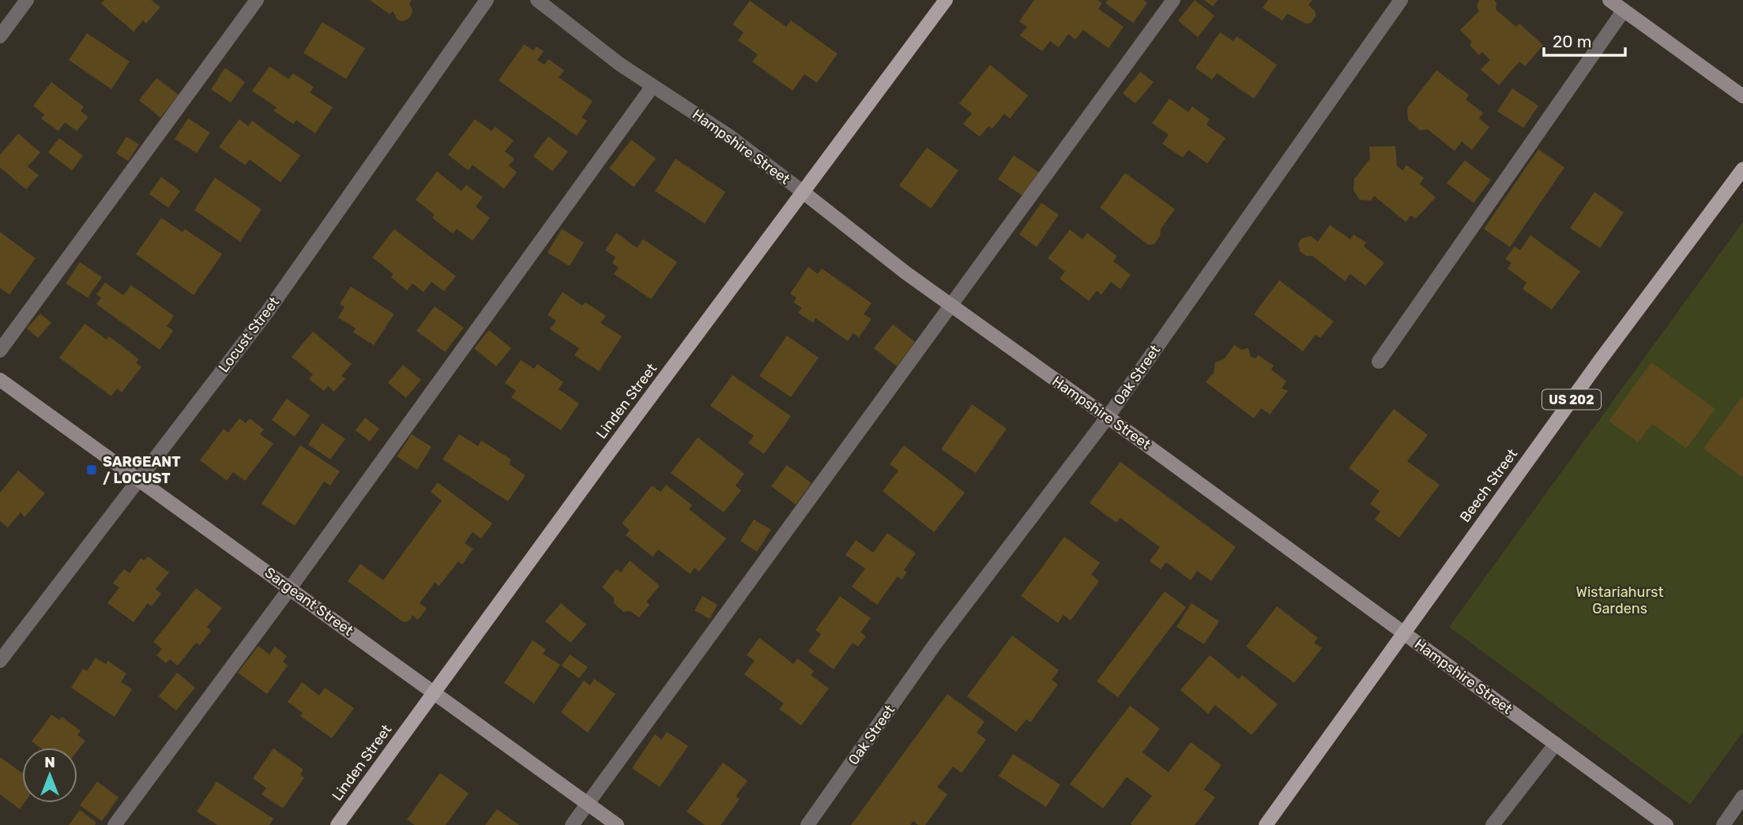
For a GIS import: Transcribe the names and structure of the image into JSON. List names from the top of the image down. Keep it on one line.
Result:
{"streets":{"main road":["US 202","Linden Street","Beech Street"],"street":["Hampshire Street","Locust Street","Oak Street","Sargeant Street"]},"crossings":[["Hampshire Street","Oak Street"],["Hampshire Street","Linden Street"],["Hampshire Street","Beech Street"],["Locust Street","Sargeant Street"],["Linden Street","Sargeant Street"]],"parks":["Wistariahurst Gardens"],"places":{"transit":["SARGEANT / LOCUST"]},"scale_bar":"20 m","north":"top"}
